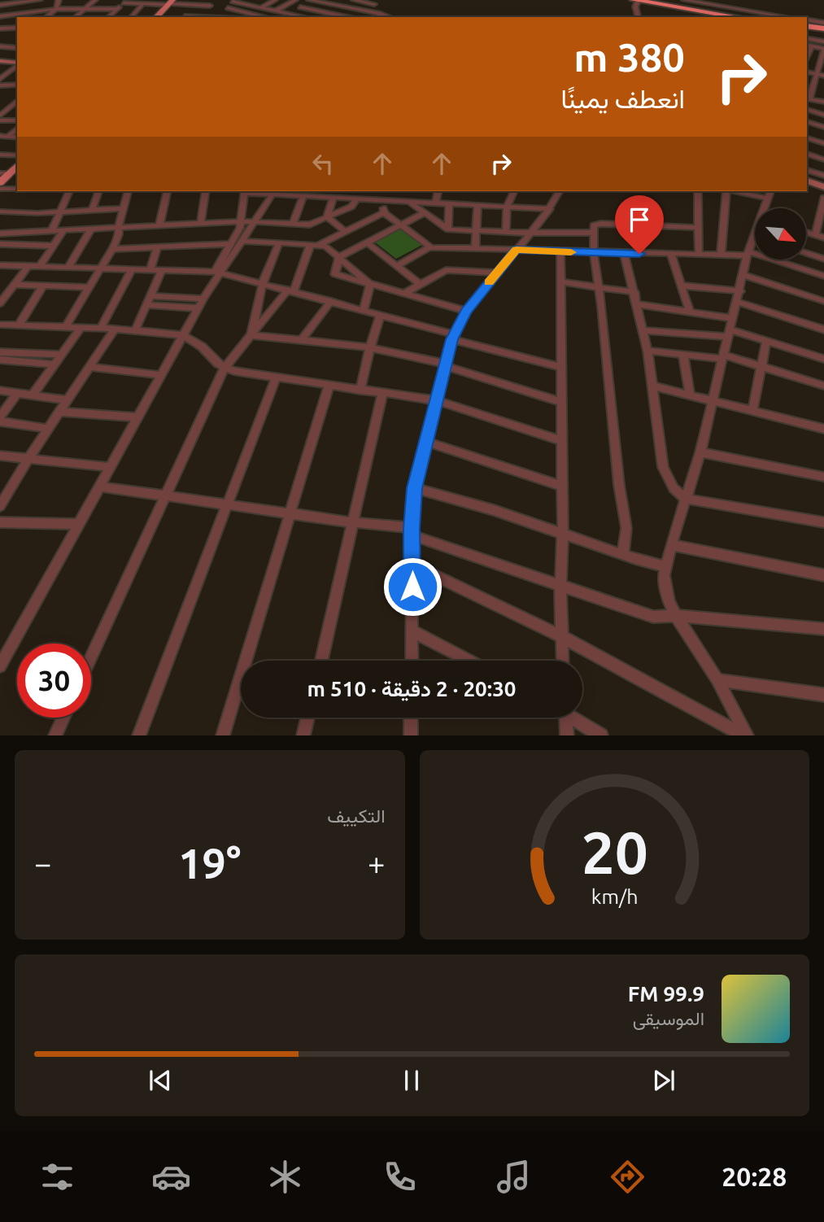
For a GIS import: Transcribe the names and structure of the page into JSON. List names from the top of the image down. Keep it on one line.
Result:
{"north":"bottom right","page":{"turn":["380 m","انعطف يمينًا"],"limit":"30","trip":"20:30 · 2 دقيقة · 510 m","tile":"التكييف","heat":["−","19°","+"],"song":["99.9 FM","الموسيقى"],"tabs":"20:28","gauge":["20","km/h"]}}
